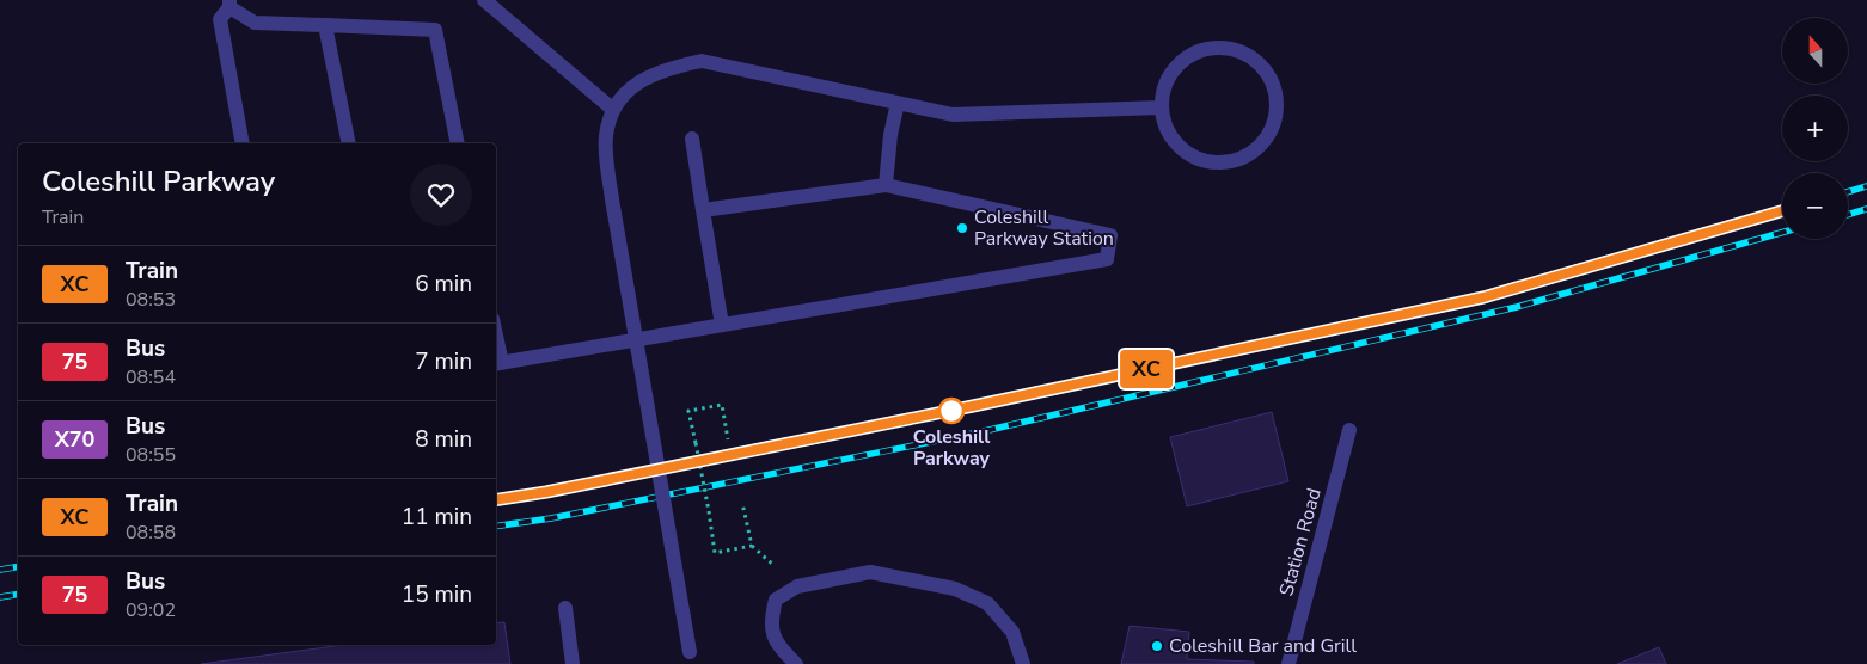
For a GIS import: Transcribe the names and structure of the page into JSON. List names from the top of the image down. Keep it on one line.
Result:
{"streets":{"street":["Station Road"]},"places":["Coleshill Parkway Station","Coleshill Parkway","Coleshill Bar and Grill"],"north":"top","page":{"on_map":"XC","map_buttons":["+","−"],"heading":["Coleshill Parkway","Train"],"list":[{"mark":"XC","name":"Train","note":"08:53","value":"6 min"},{"mark":"75","name":"Bus","note":"08:54","value":"7 min"},{"mark":"X70","name":"Bus","note":"08:55","value":"8 min"},{"mark":"XC","name":"Train","note":"08:58","value":"11 min"},{"mark":"75","name":"Bus","note":"09:02","value":"15 min"}]}}
